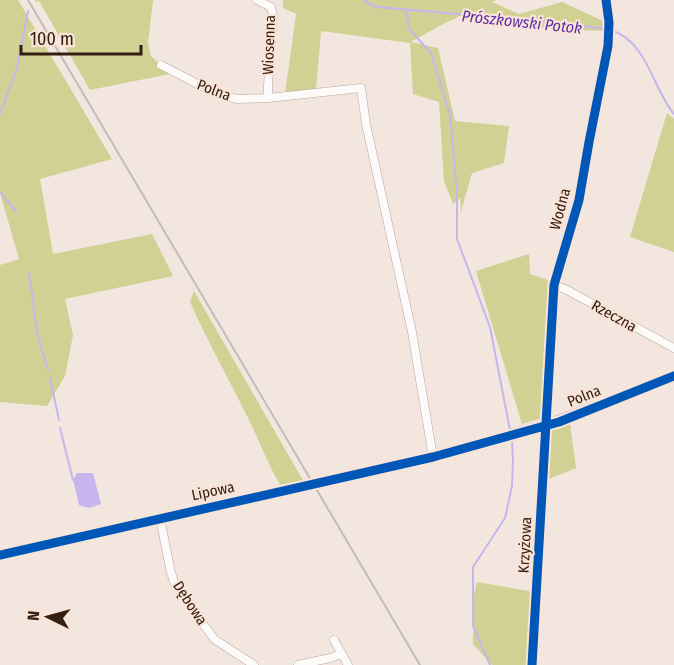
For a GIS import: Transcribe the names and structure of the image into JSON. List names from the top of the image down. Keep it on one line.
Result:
{"streets":{"street":["Wiosenna","Polna","Wodna","Rzeczna","Lipowa","Krzyżowa","Dębowa"]},"crossings":[["Wiosenna","Polna"],["Polna","Wodna"],["Polna","Lipowa"],["Polna","Krzyżowa"],["Wodna","Rzeczna"],["Wodna","Krzyżowa"],["Lipowa","Dębowa"]],"water":["Prószkowski Potok"],"scale_bar":"100 m","north":"left"}
